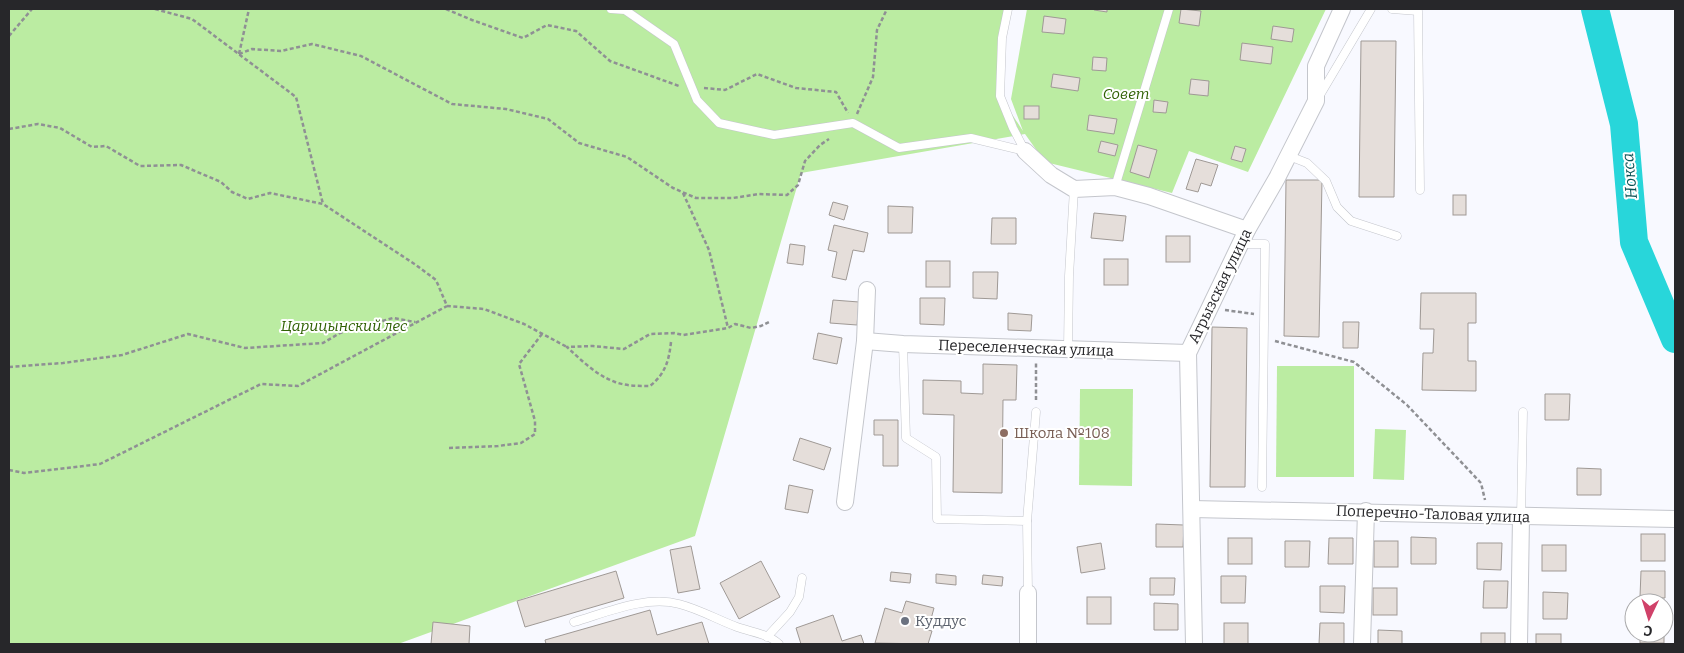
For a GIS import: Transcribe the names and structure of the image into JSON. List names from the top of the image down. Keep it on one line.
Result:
{"streets":{"street":["Агрызская улица","Переселенческая улица","Поперечно-Таловая улица"]},"crossings":[["Агрызская улица","Переселенческая улица"],["Агрызская улица","Поперечно-Таловая улица"]],"water":["Нокса"],"parks":["Совет","Царицынский лес"],"places":["Школа №108","Куддус"],"north":"bottom"}
